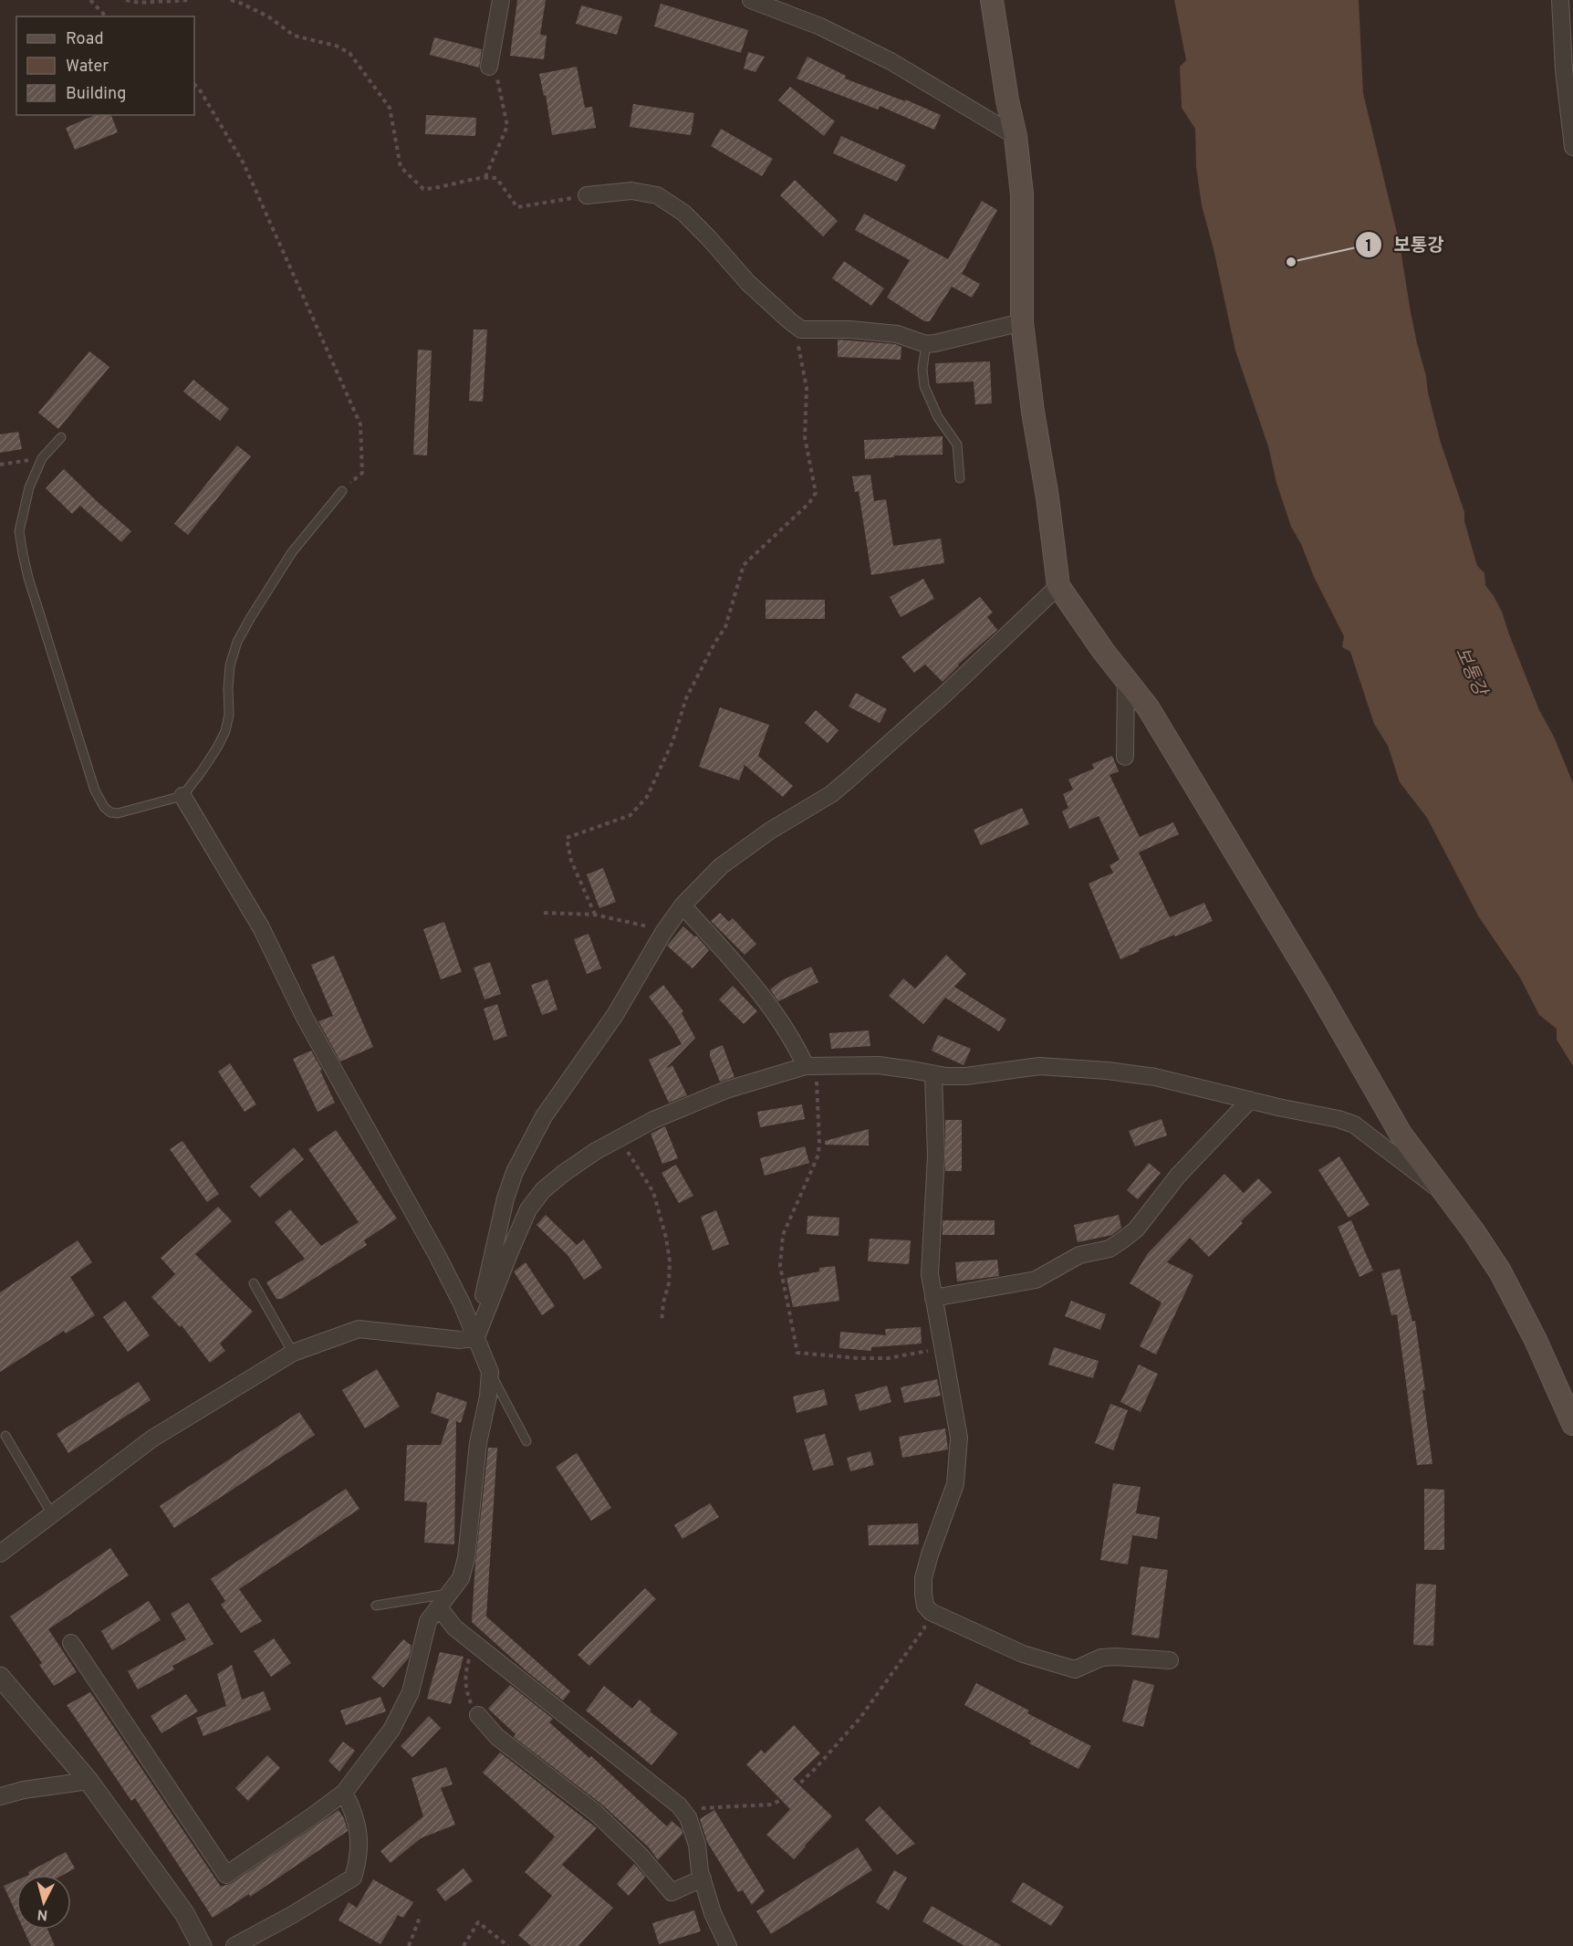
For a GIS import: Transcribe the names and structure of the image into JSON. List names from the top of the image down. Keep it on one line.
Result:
{"water":["보통강"],"places":["보통강"],"legend":["Road","Water","Building"],"north":"bottom"}
